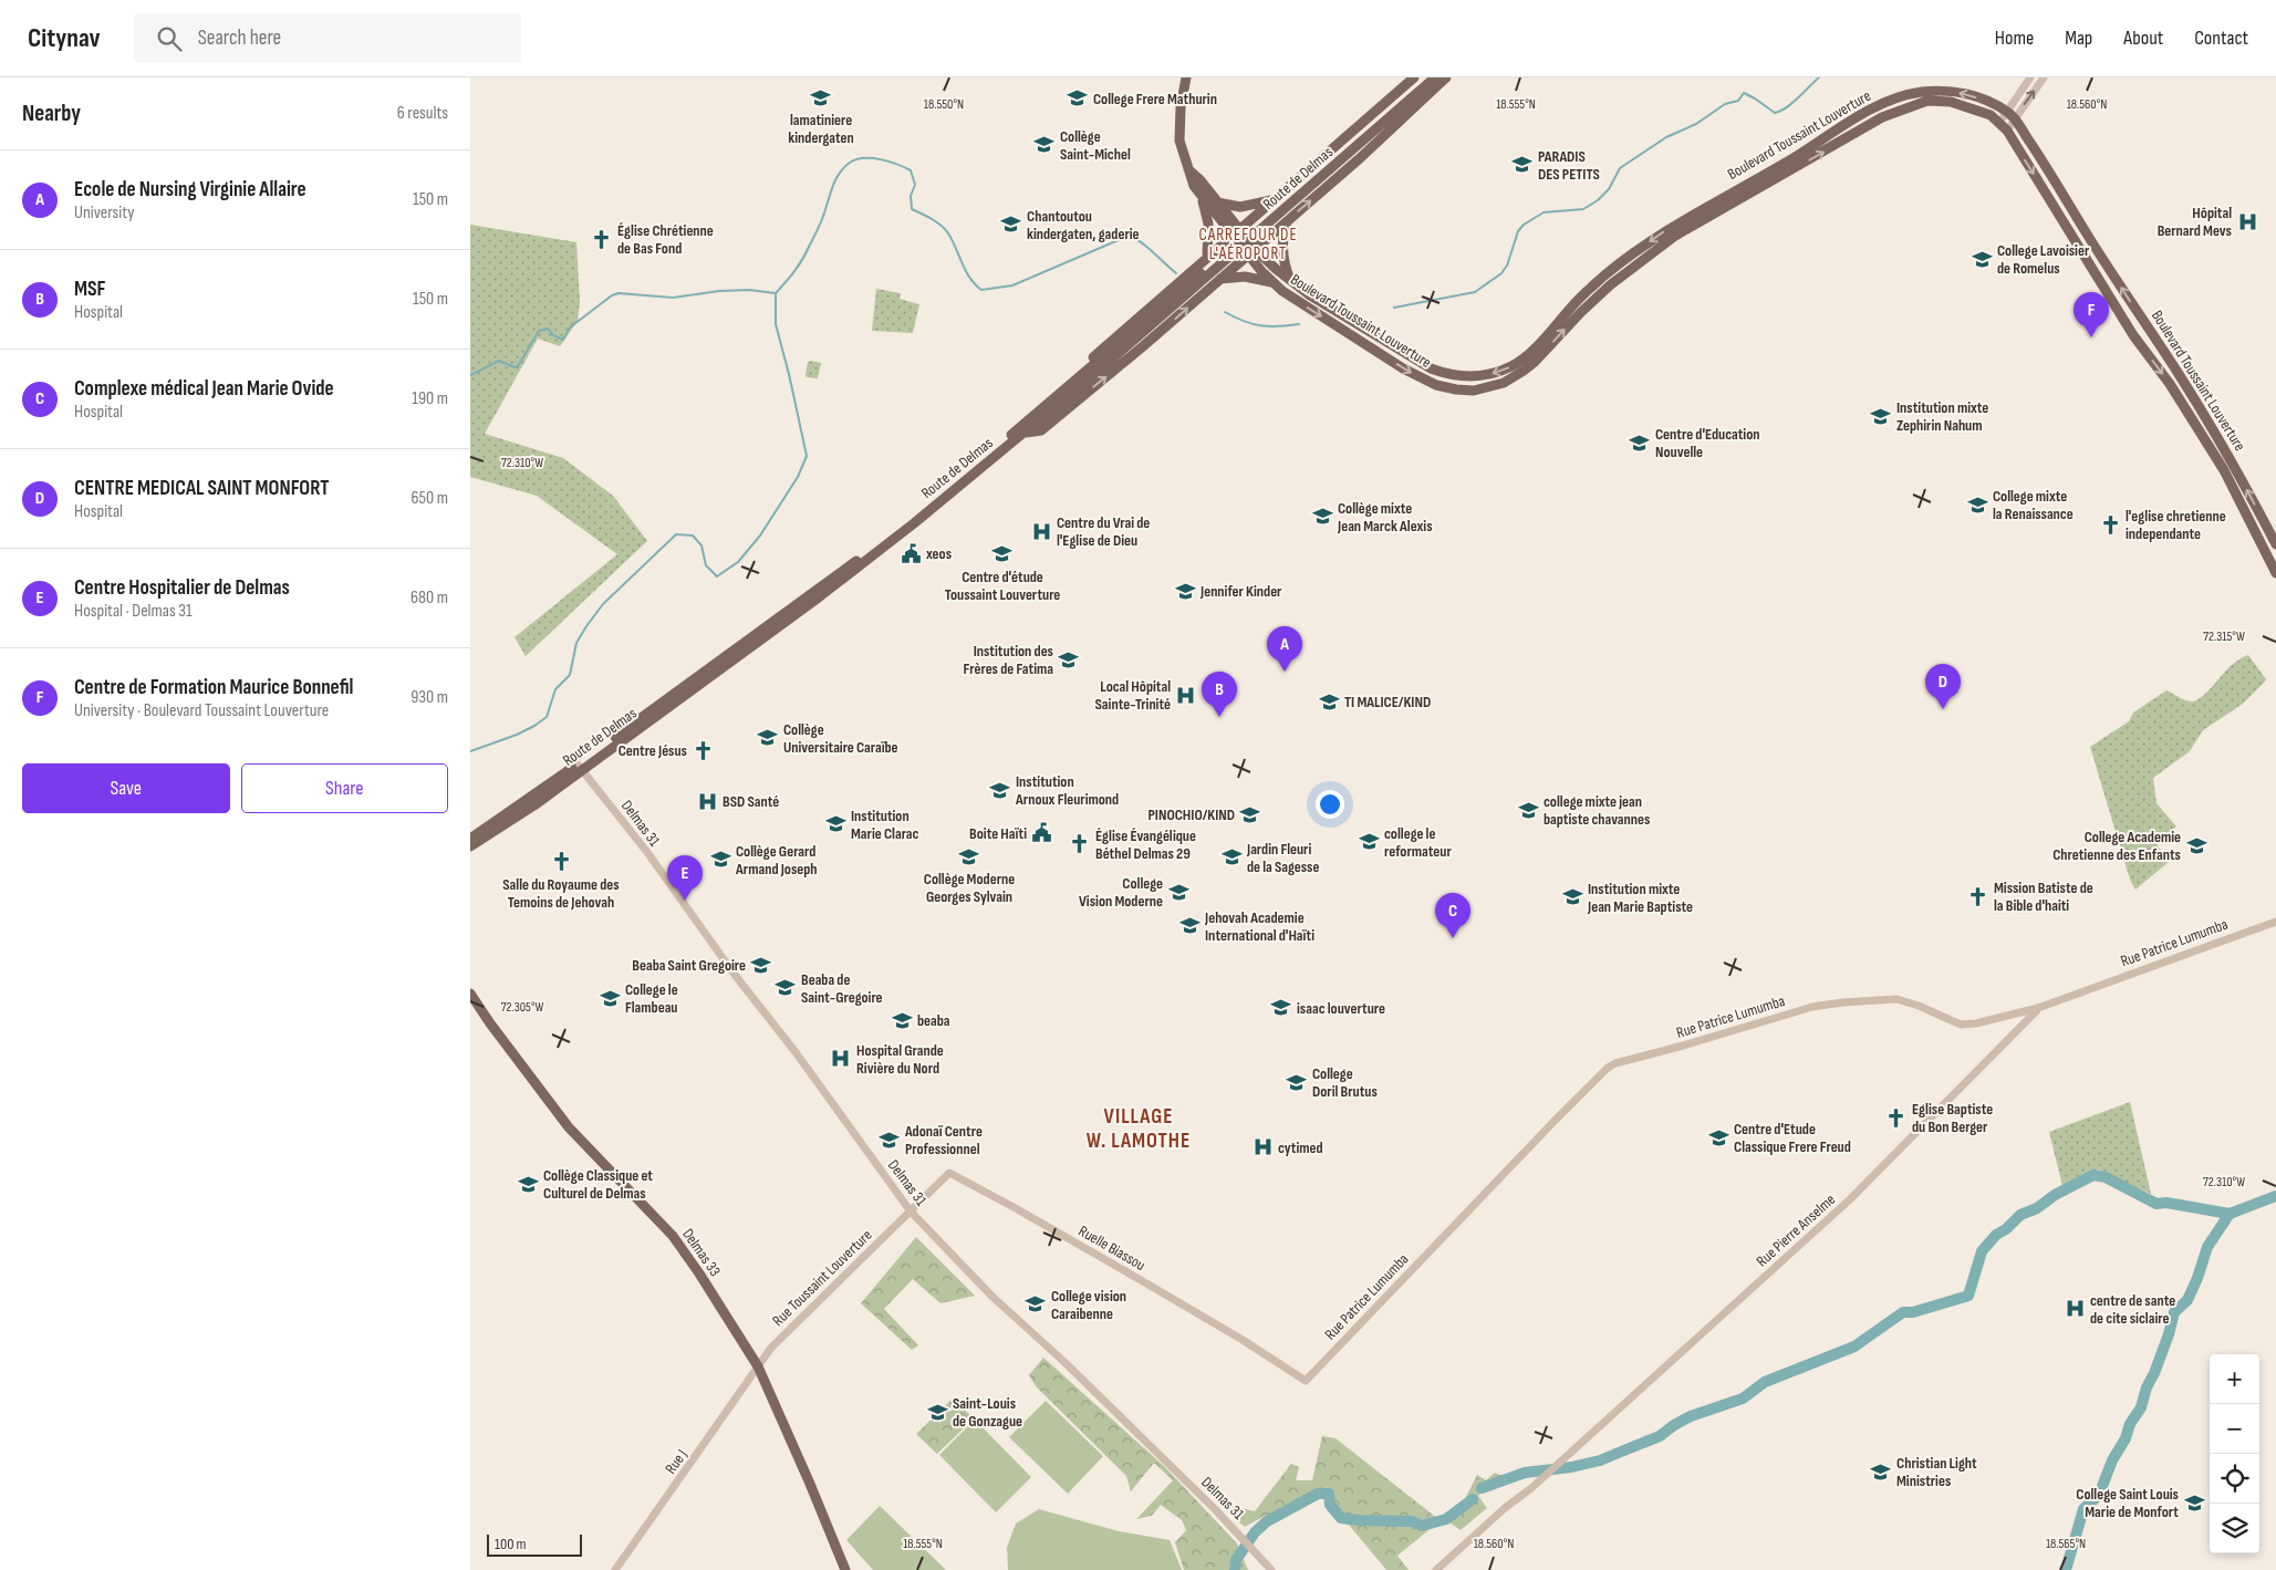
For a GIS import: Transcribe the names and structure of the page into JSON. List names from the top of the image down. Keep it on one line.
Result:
{"streets":{"main road":["Boulevard Toussaint Louverture","Route de Delmas","Delmas 33"],"street":["Delmas 31","Rue Patrice Lumumba","Rue Pierre Anselme","Ruelle Biassou","Rue Toussaint Louverture","Rue J"]},"crossings":[["Route de Delmas","Delmas 31"],["Delmas 31","Ruelle Biassou"],["Delmas 31","Rue Toussaint Louverture"],["Rue Patrice Lumumba","Rue Pierre Anselme"],["Rue Patrice Lumumba","Ruelle Biassou"],["Ruelle Biassou","Rue Toussaint Louverture"],["Delmas 33","Rue Toussaint Louverture"],["Delmas 33","Rue J"],["Rue Toussaint Louverture","Rue J"]],"districts":["CARREFOUR DE L'AÉROPORT","VILLAGE W. LAMOTHE"],"places":{"school or university":["lamatiniere kindergaten","College Frere Mathurin","Collège Saint-Michel","PARADIS DES PETITS","Chantoutou kindergaten, gaderie","College Lavoisier de Romelus","Institution mixte Zephirin Nahum","Centre d'Education Nouvelle","College mixte la Renaissance","Collège mixte Jean Marck Alexis","Centre d'étude Toussaint Louverture","Jennifer Kinder","Institution des Frères de Fatima","TI MALICE/KIND","Collège Universitaire Caraïbe","Institution Arnoux Fleurimond","college mixte jean baptiste chavannes","PINOCHIO/KIND","Institution Marie Clarac","college le reformateur","College Academie Chretienne des Enfants","Collège Moderne Georges Sylvain","Jardin Fleuri de la Sagesse","Collège Gerard Armand Joseph","College Vision Moderne","Institution mixte Jean Marie Baptiste","Jehovah Academie International d'Haïti","Beaba Saint Gregoire","Beaba de Saint-Gregoire","College le Flambeau","isaac louverture","beaba","College Doril Brutus","Centre d'Etude Classique Frere Freud","Adonaï Centre Professionnel","Collège Classique et Culturel de Delmas","College vision Caraibenne","Saint-Louis de Gonzague","Christian Light Ministries","College Saint Louis Marie de Monfort"],"hospital":["Hôpital Bernard Mevs","Centre du Vrai de l'Eglise de Dieu","Local Hôpital Sainte-Trinité","BSD Santé","Hospital Grande Rivière du Nord","cytimed","centre de sante de cite siclaire"],"church":["Église Chrétienne de Bas Fond","l'eglise chretienne independante","Centre Jésus","Église Évangélique Béthel Delmas 29","Salle du Royaume des Temoins de Jehovah","Mission Batiste de la Bible d'haiti","Eglise Baptiste du Bon Berger"],"public building":["xeos","Boite Haïti"]},"scale_bar":"100 m","page":{"header":"Citynav","search":"Search here","nav":["Home","Map","About","Contact"],"heading":["Nearby","6 results"],"list":[{"mark":"A","name":"Ecole de Nursing Virginie Allaire","note":"University","value":"150 m"},{"mark":"B","name":"MSF","note":"Hospital","value":"150 m"},{"mark":"C","name":"Complexe médical Jean Marie Ovide","note":"Hospital","value":"190 m"},{"mark":"D","name":"CENTRE MEDICAL SAINT MONFORT","note":"Hospital","value":"650 m"},{"mark":"E","name":"Centre Hospitalier de Delmas","note":"Hospital · Delmas 31","value":"680 m"},{"mark":"F","name":"Centre de Formation Maurice Bonnefil","note":"University · Boulevard Toussaint Louverture","value":"930 m"}],"pins":["F","A","D","B","E","C"],"buttons":["Save","Share"],"map_buttons":["+","−"],"scale":"100 m"},"coordinates":["18.550°N","18.555°N","18.560°N","72.310°W","72.315°W","72.305°W","18.565°N"]}
